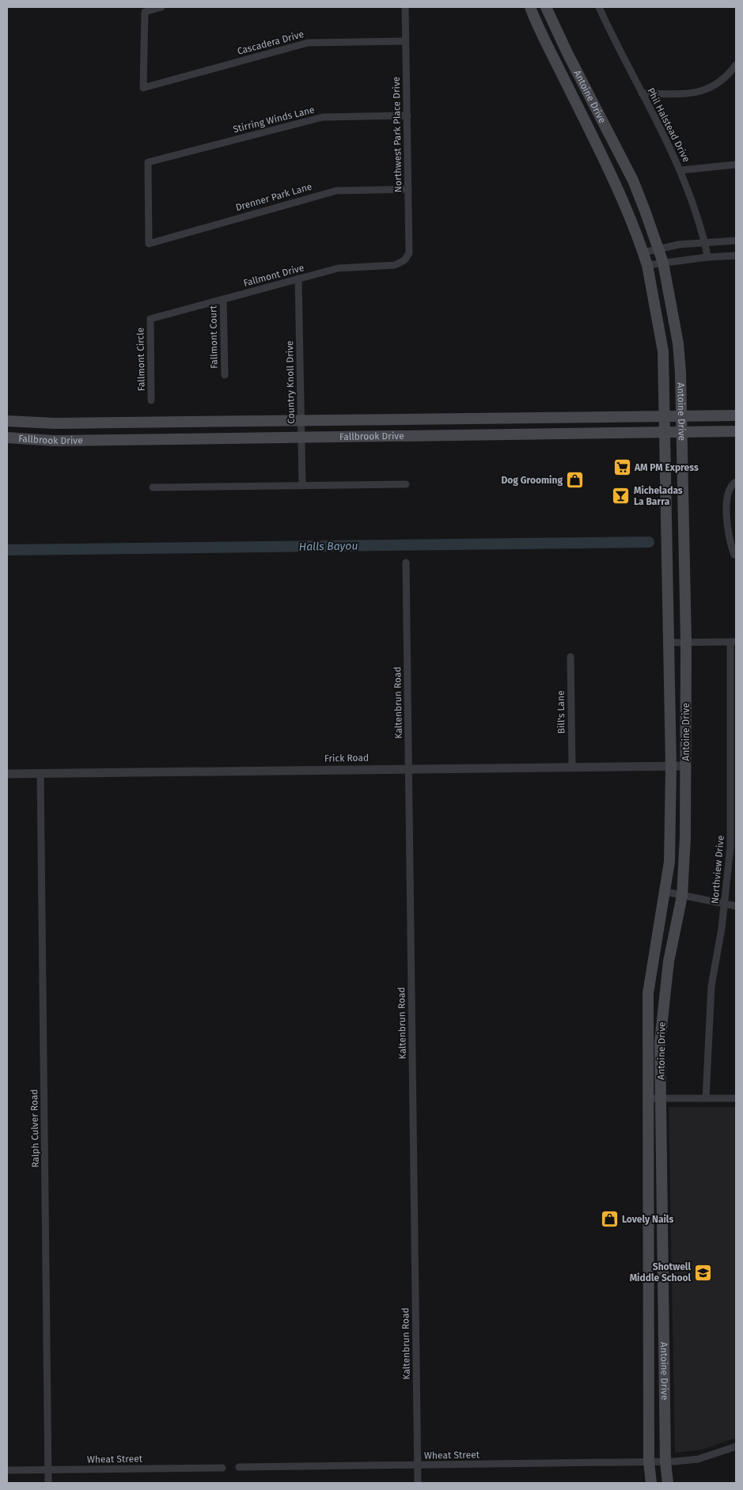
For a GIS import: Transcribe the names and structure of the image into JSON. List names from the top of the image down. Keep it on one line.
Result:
{"streets":{"main road":["Antoine Drive","Fallbrook Drive"],"street":["Cascadera Drive","Stirring Winds Lane","Phil Halstead Drive","Northwest Park Place Drive","Drenner Park Lane","Fallmont Drive","Fallmont Court","Fallmont Circle","Country Knoll Drive","Kaltenbrun Road","Bill's Lane","Frick Road","Northview Drive","Ralph Culver Road","Wheat Street"]},"crossings":[["Cascadera Drive","Northwest Park Place Drive"],["Antoine Drive","Fallbrook Drive"],["Antoine Drive","Frick Road"],["Antoine Drive","Wheat Street"],["Stirring Winds Lane","Northwest Park Place Drive"],["Stirring Winds Lane","Drenner Park Lane"],["Northwest Park Place Drive","Drenner Park Lane"],["Northwest Park Place Drive","Fallmont Drive"],["Fallmont Drive","Fallmont Court"],["Fallmont Drive","Fallmont Circle"],["Fallmont Drive","Country Knoll Drive"],["Country Knoll Drive","Fallbrook Drive"],["Kaltenbrun Road","Frick Road"],["Kaltenbrun Road","Wheat Street"],["Bill's Lane","Frick Road"],["Frick Road","Ralph Culver Road"],["Ralph Culver Road","Wheat Street"]],"water":["Halls Bayou"],"places":{"supermarket":["AM PM Express"],"shop":["Dog Grooming","Lovely Nails"],"bar":["Micheladas La Barra"],"school or university":["Shotwell Middle School"]}}
